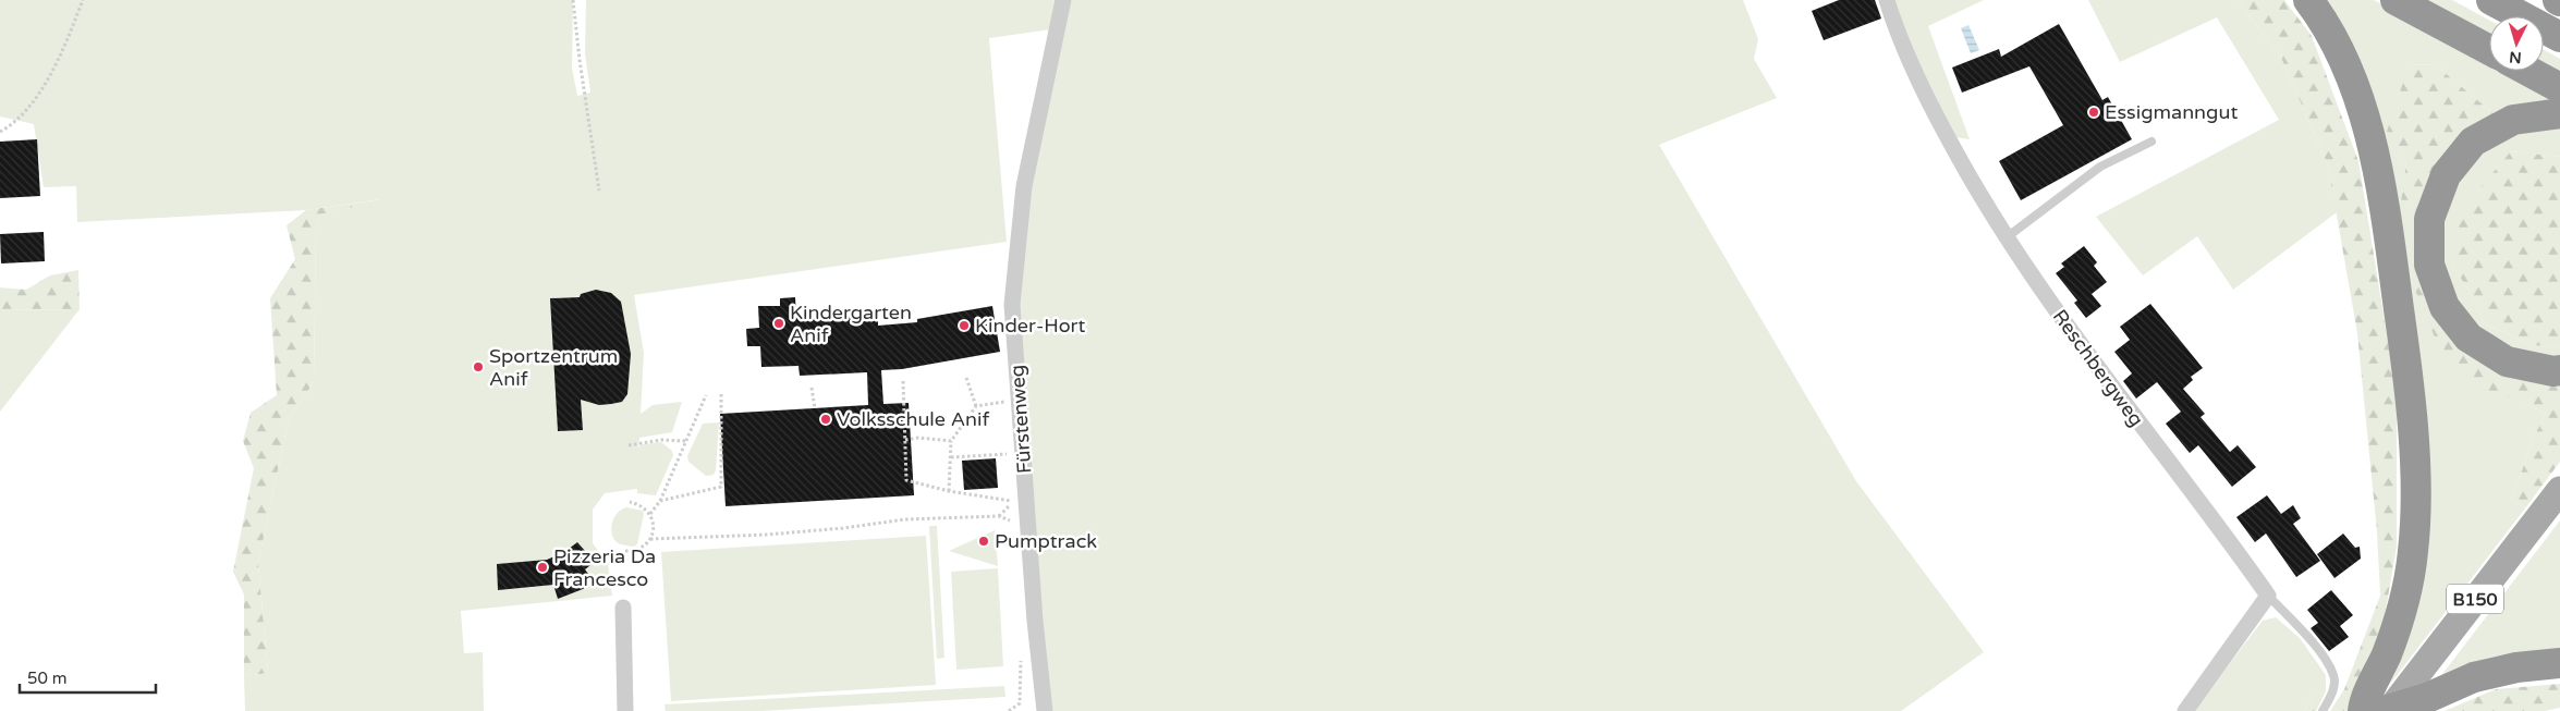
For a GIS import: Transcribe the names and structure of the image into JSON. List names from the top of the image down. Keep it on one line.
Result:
{"streets":{"main road":["B150"],"street":["Reschbergweg","Fürstenweg"]},"places":["Essigmanngut","Kindergarten Anif","Kinder-Hort","Sportzentrum Anif","Volksschule Anif","Pumptrack","Pizzeria Da Francesco"],"scale_bar":"50 m","north":"bottom"}
